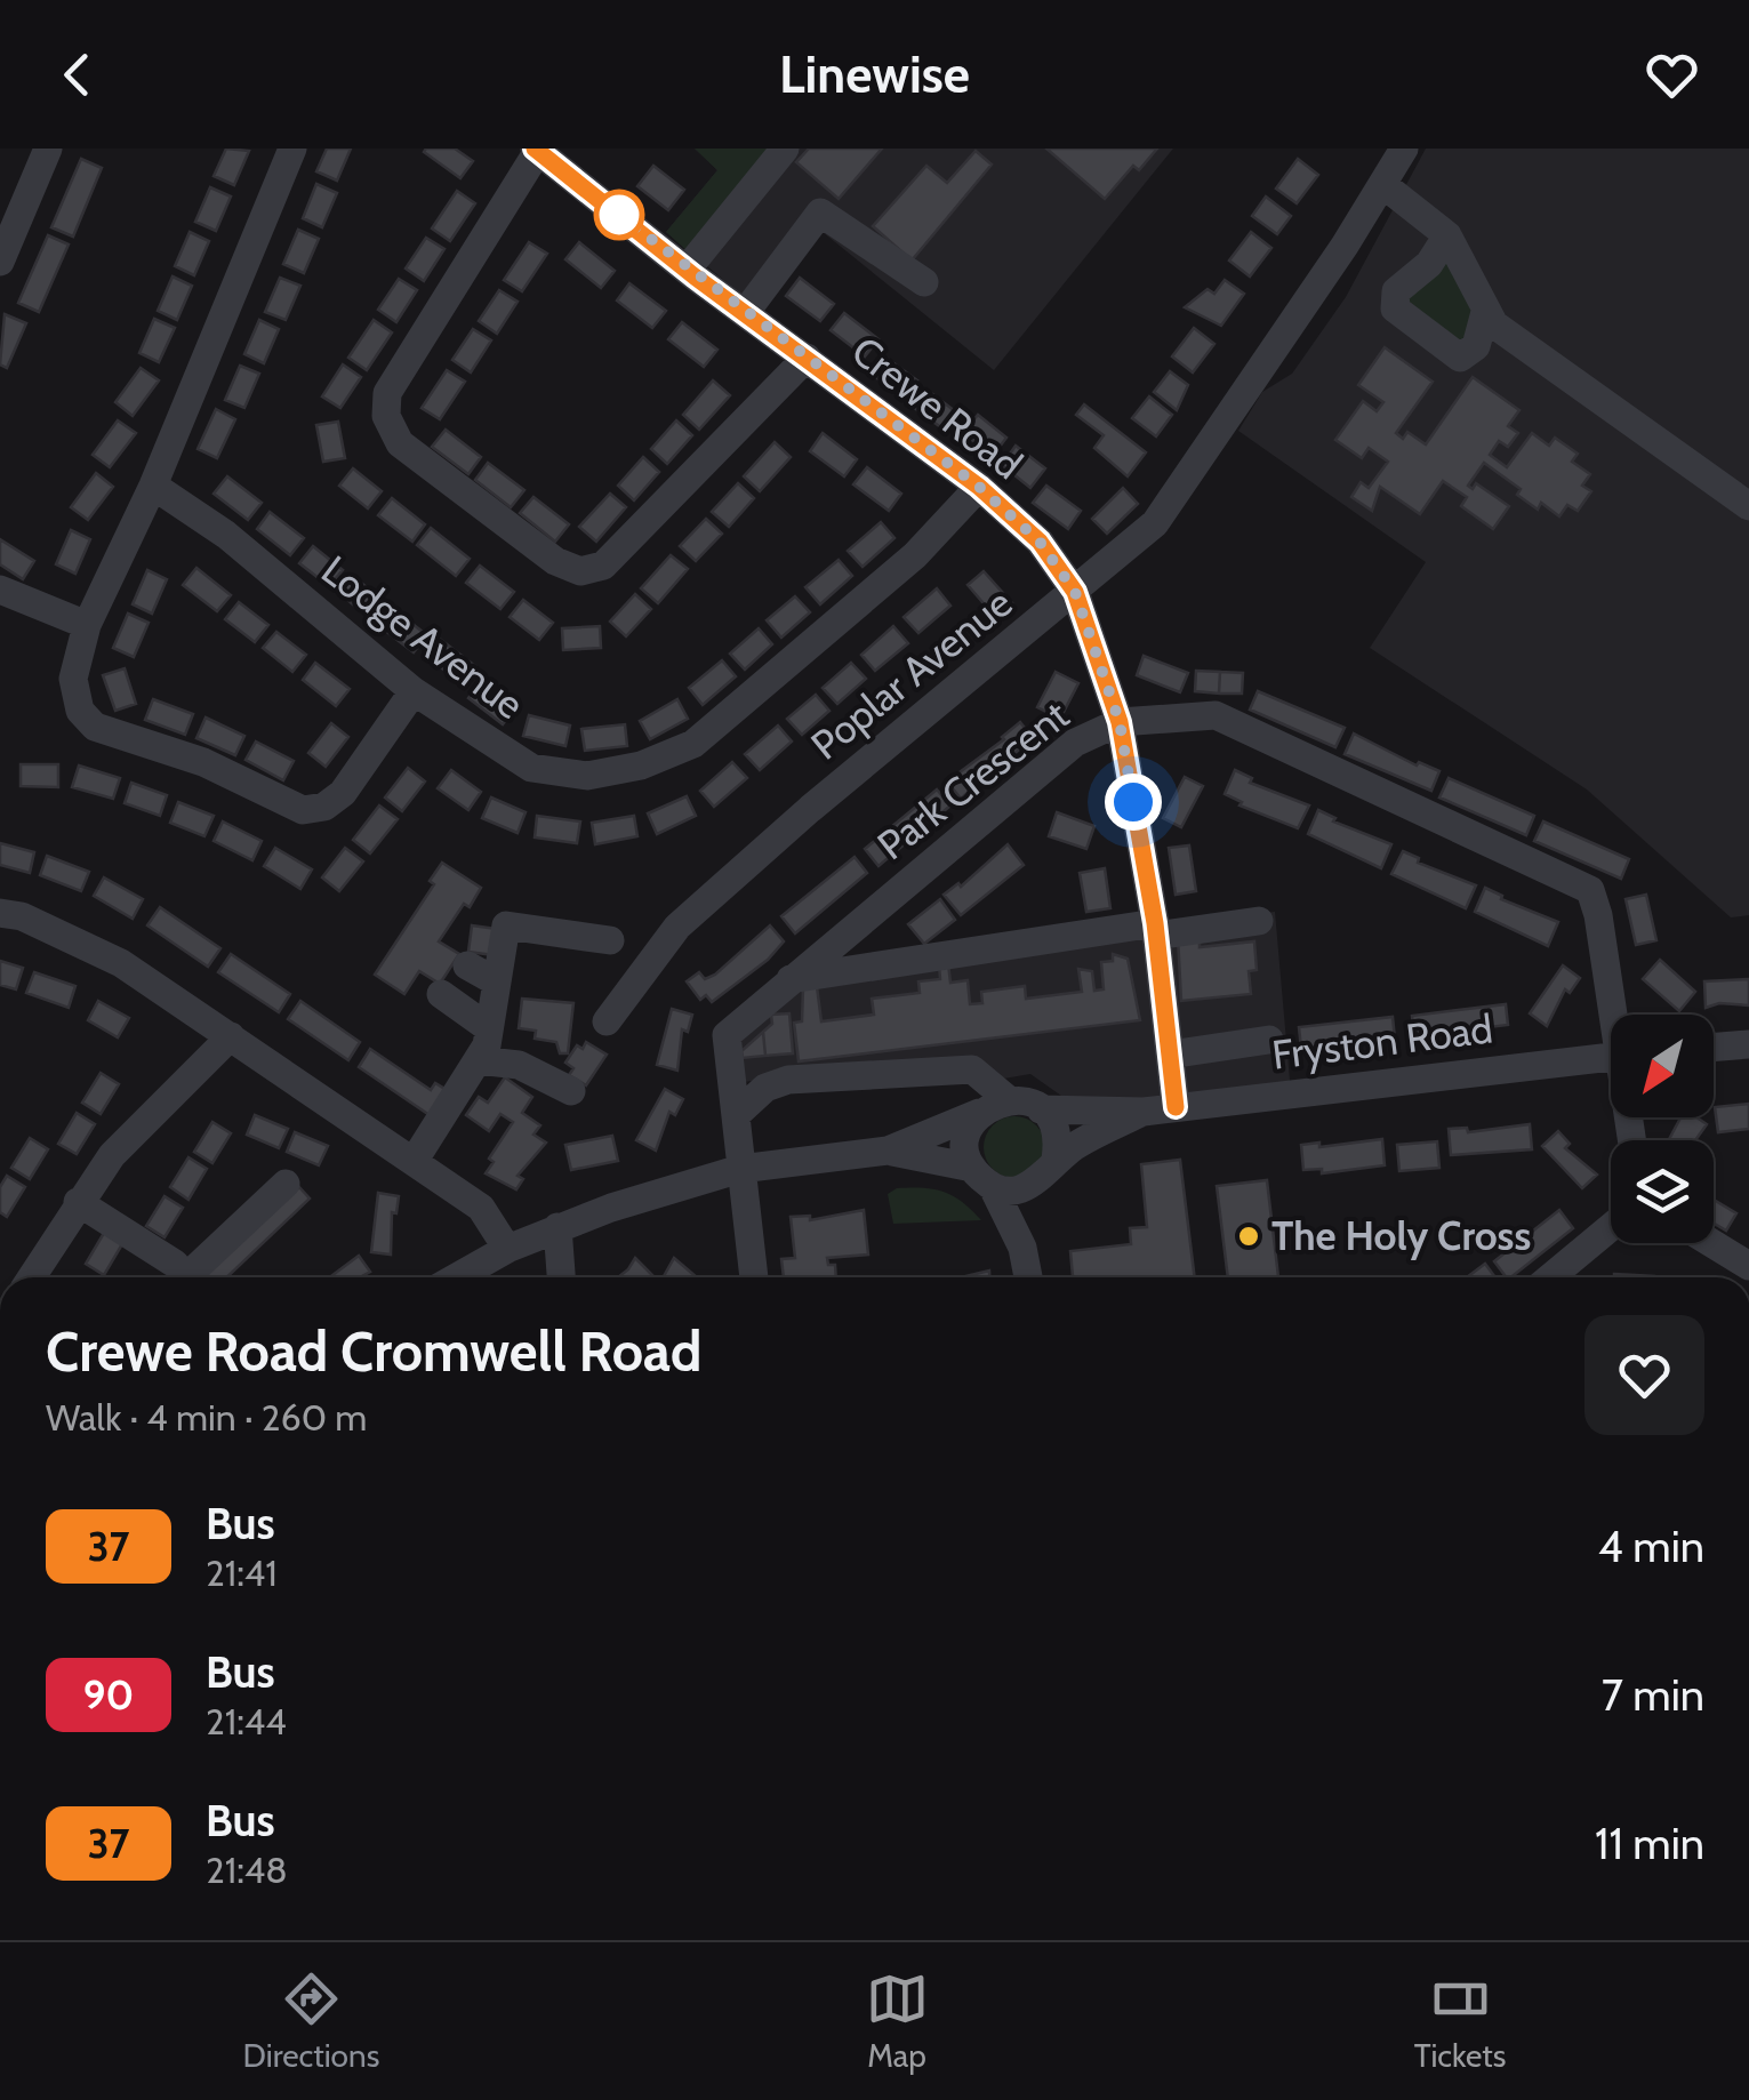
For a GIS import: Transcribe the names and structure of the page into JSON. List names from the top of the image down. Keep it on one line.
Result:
{"streets":{"street":["Crewe Road","Lodge Avenue","Poplar Avenue","Park Crescent","Fryston Road"]},"crossings":[["Crewe Road","Lodge Avenue"],["Crewe Road","Poplar Avenue"],["Crewe Road","Park Crescent"],["Crewe Road","Fryston Road"],["Park Crescent","Fryston Road"]],"places":["The Holy Cross"],"lines":["bus line 37"],"north":"bottom left","page":{"header":"Linewise","heading":["Crewe Road Cromwell Road","Walk · 4 min · 260 m"],"list":[{"mark":"37","name":"Bus","note":"21:41","value":"4 min"},{"mark":"90","name":"Bus","note":"21:44","value":"7 min"},{"mark":"37","name":"Bus","note":"21:48","value":"11 min"}],"tabs":["Directions","Map","Tickets"]}}
